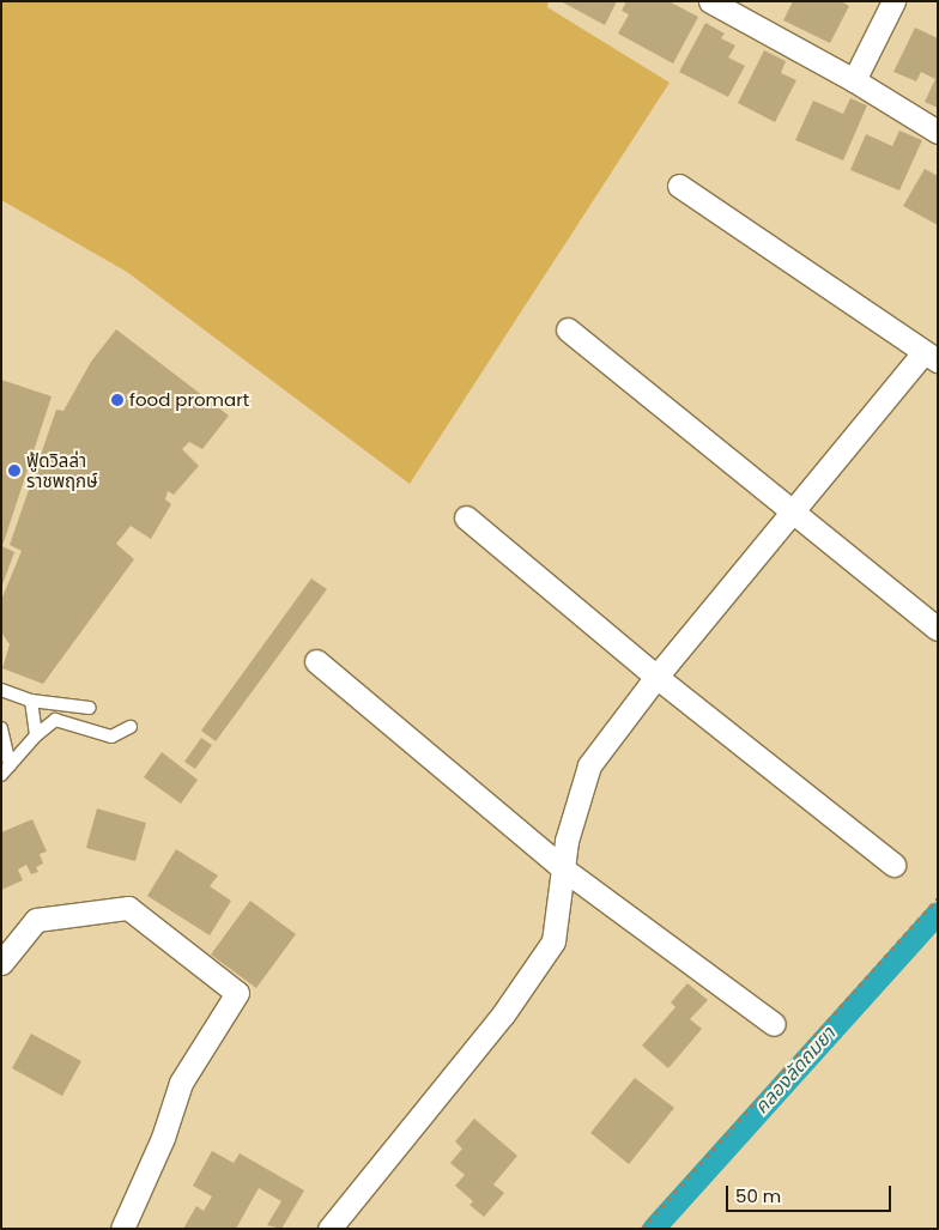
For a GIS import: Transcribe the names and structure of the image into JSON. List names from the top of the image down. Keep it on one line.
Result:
{"water":["คลองลัดถมยา"],"places":["food promart","ฟู้ดวิลล่า ราชพฤกษ์"],"scale_bar":"50 m"}
